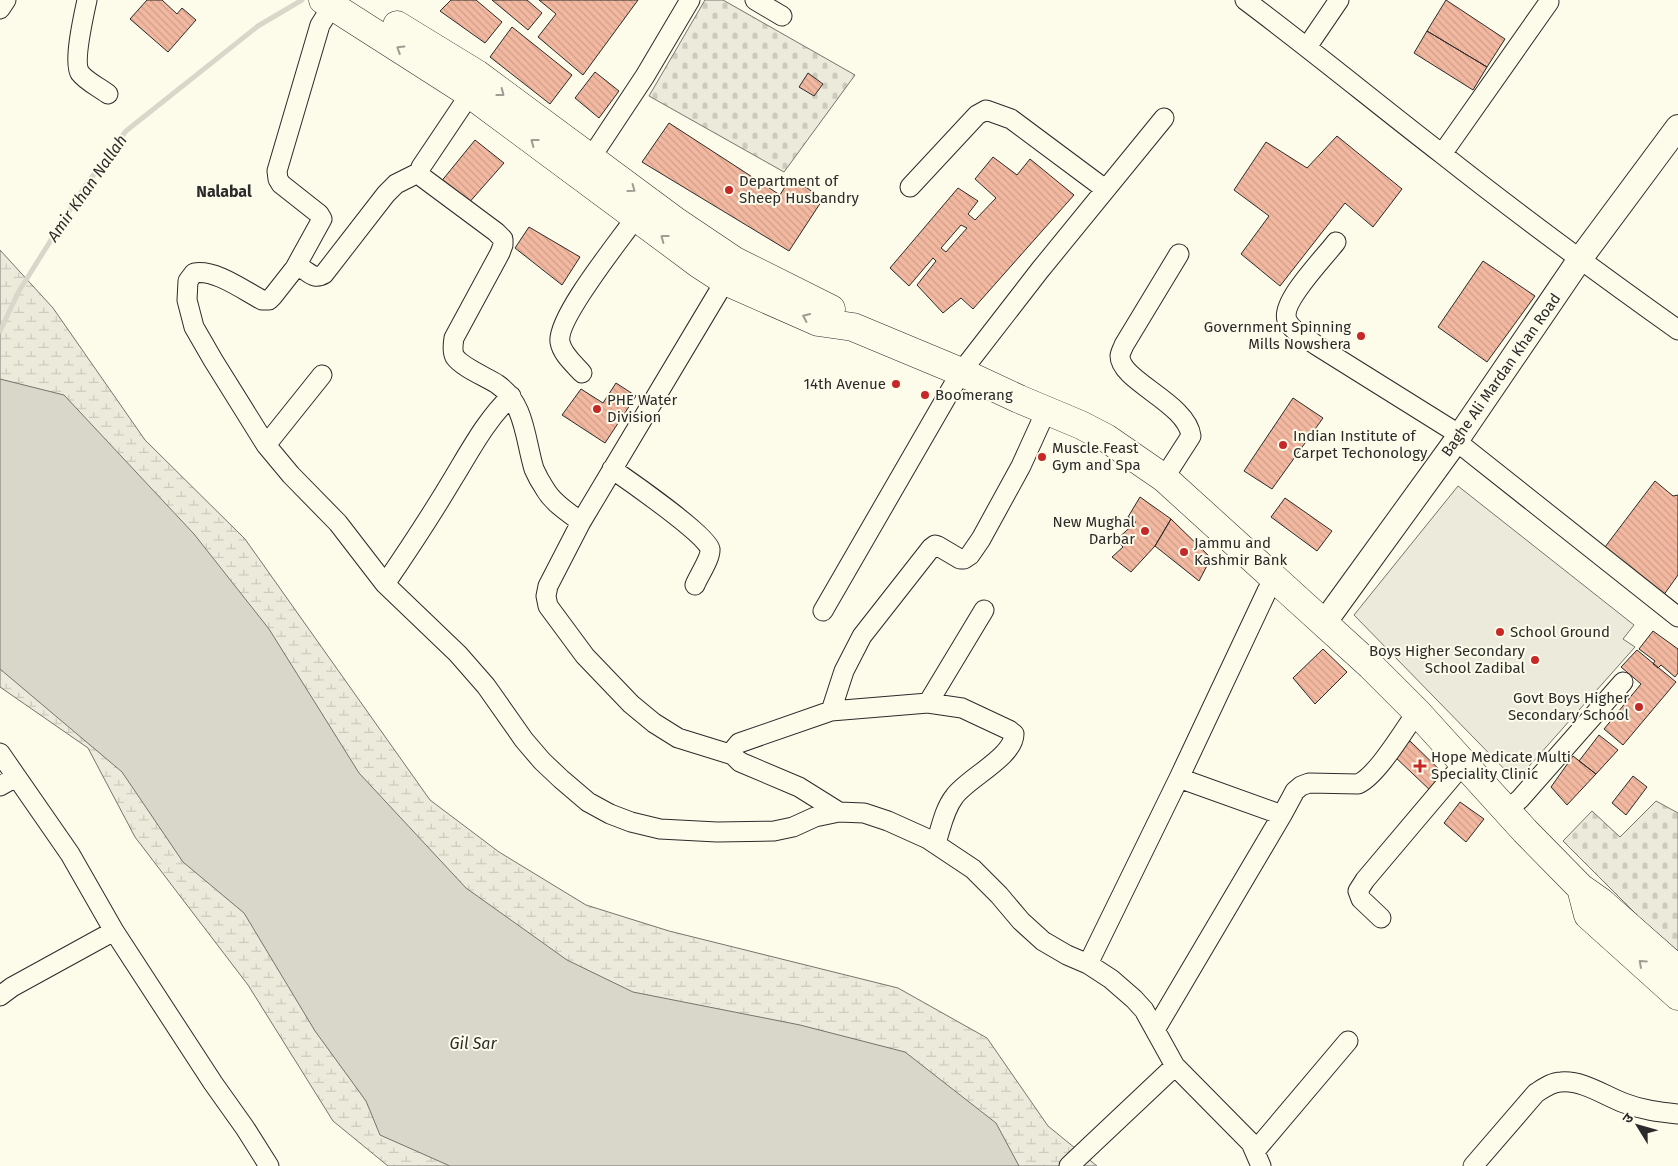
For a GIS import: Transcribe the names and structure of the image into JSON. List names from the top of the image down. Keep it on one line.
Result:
{"streets":{"main road":["Baghe Ali Mardan Khan Road"]},"districts":["Nalabal"],"water":["Amir Khan Nallah","Gil Sar"],"places":{"other":["Department of Sheep Husbandry","Government Spinning Mills Nowshera","14th Avenue","Boomerang","PHE Water Division","Indian Institute of Carpet Techonology","Muscle Feast Gym and Spa","New Mughal Darbar","Jammu and Kashmir Bank","School Ground","Boys Higher Secondary School Zadibal","Govt Boys Higher Secondary School"],"health":["Hope Medicate Multi Speciality Clinic"]},"north":"top left"}
